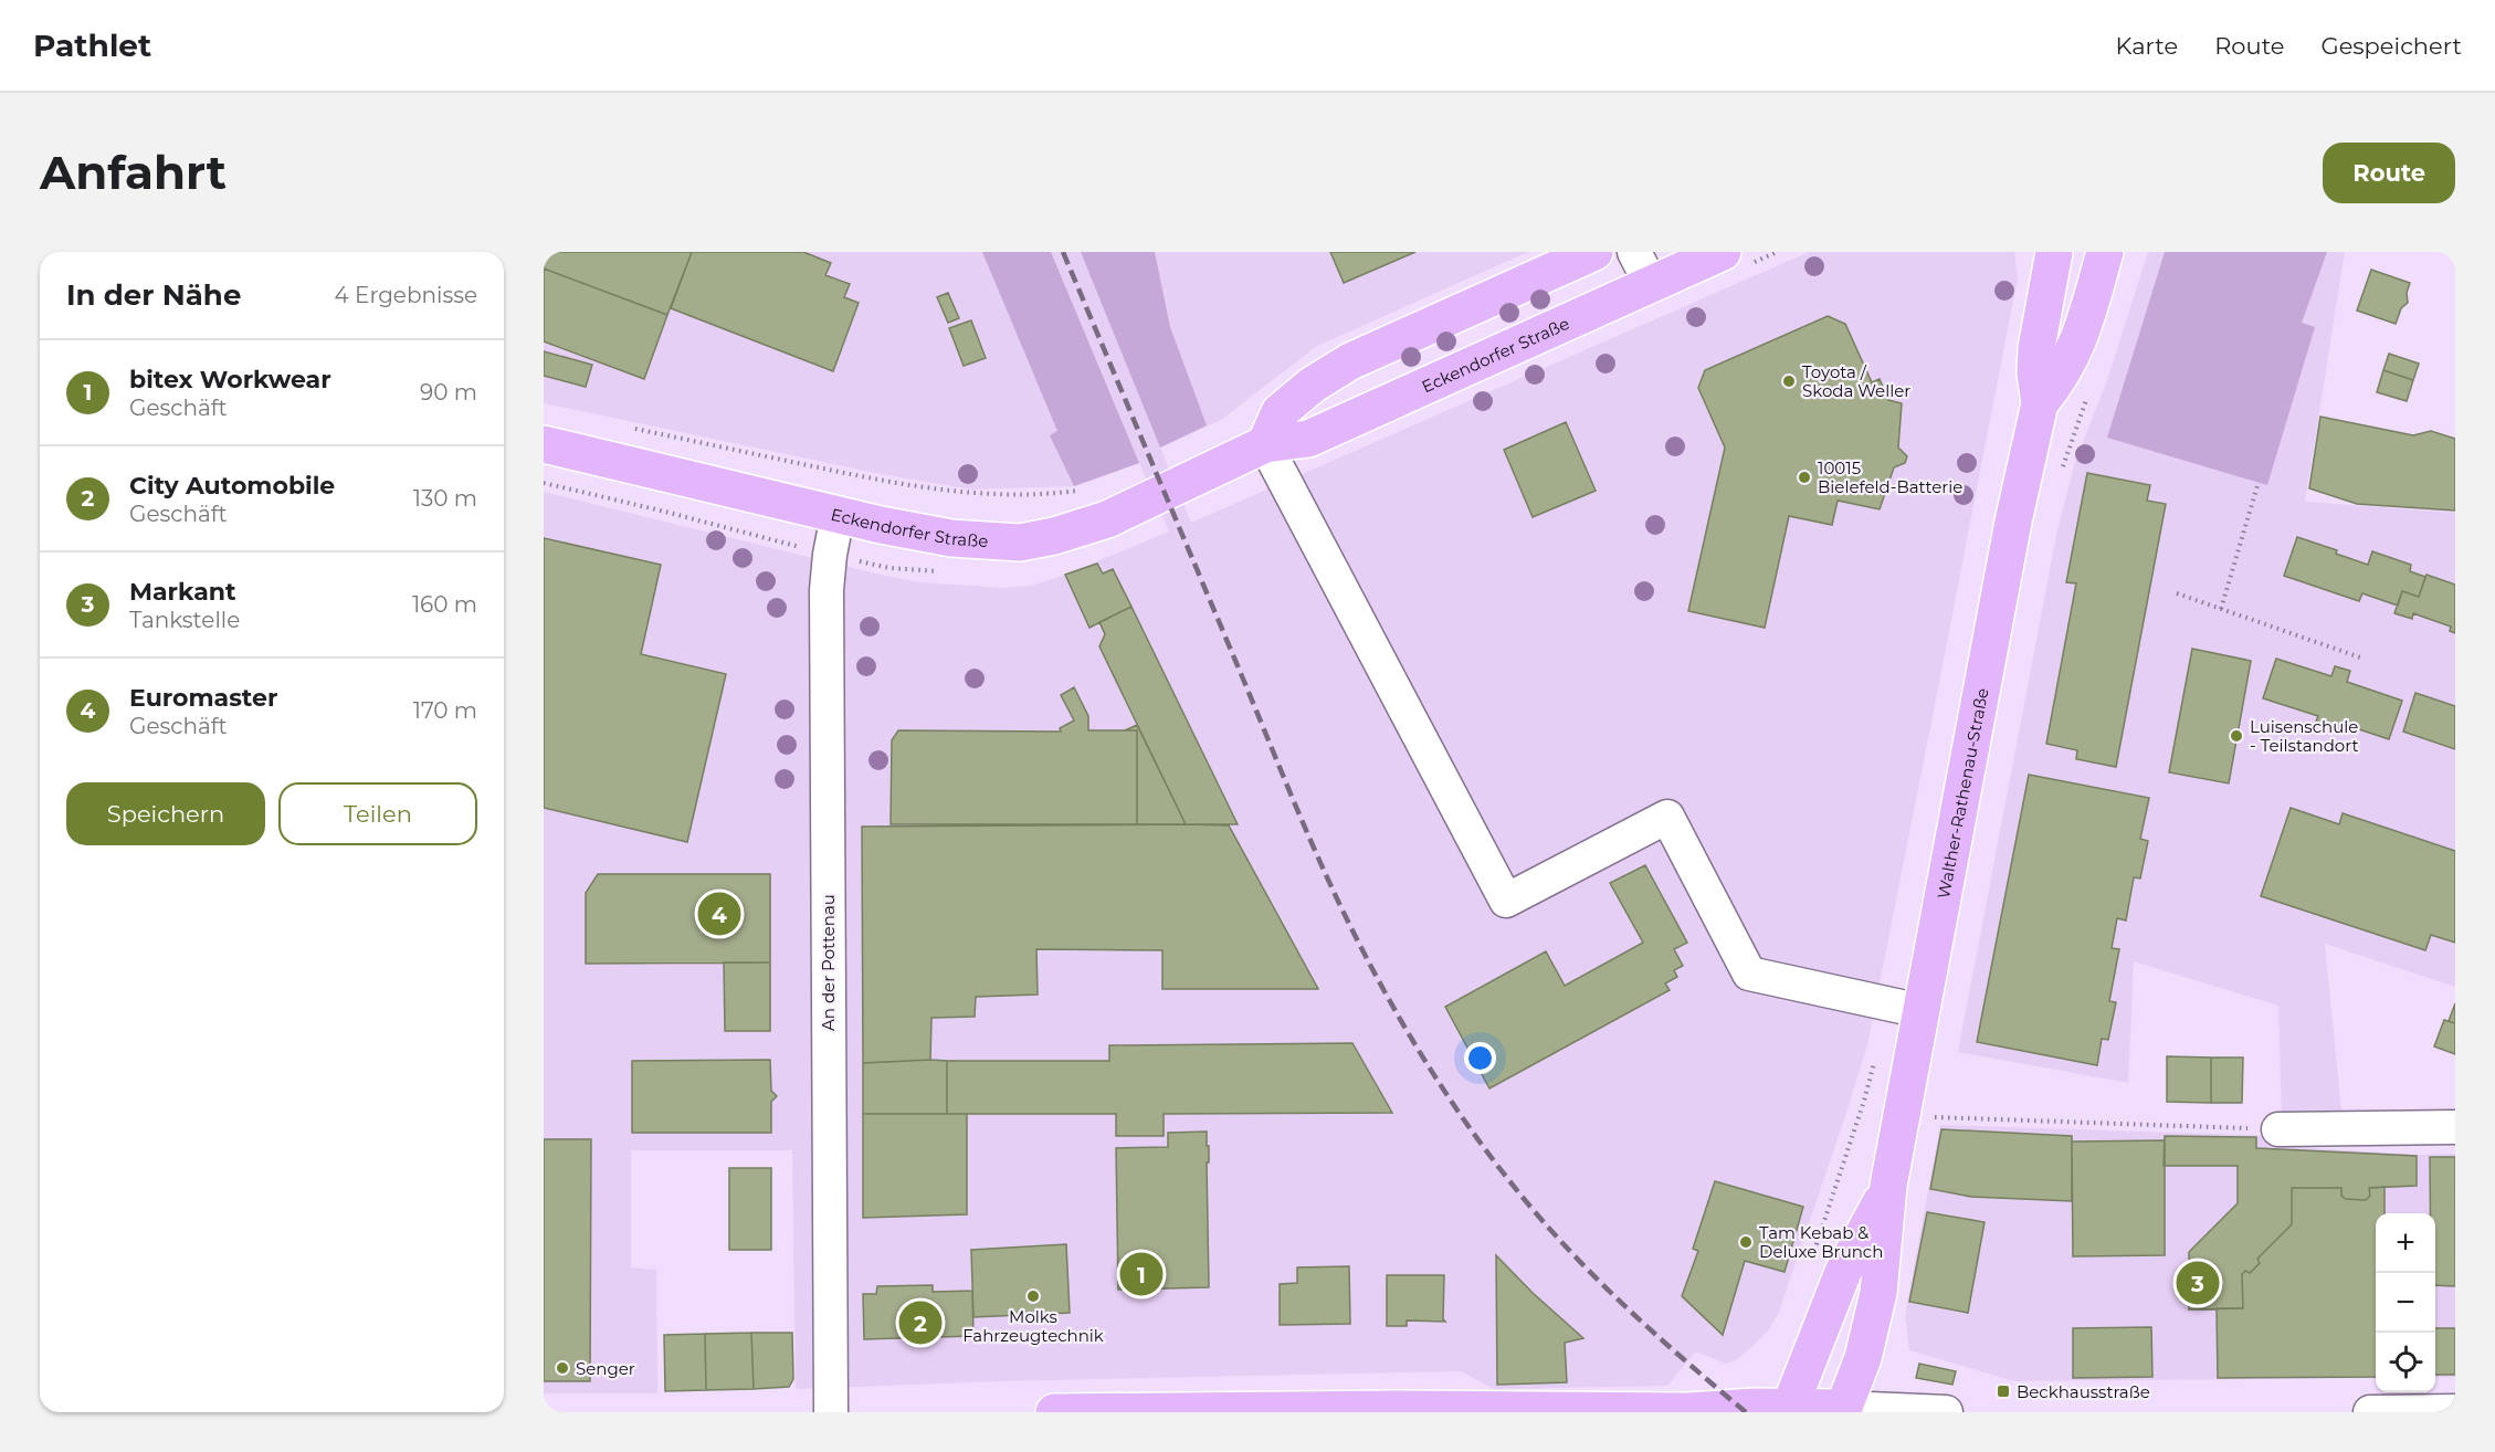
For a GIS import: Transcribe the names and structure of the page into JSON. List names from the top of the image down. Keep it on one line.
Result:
{"streets":{"main road":["Eckendorfer Straße","Walther-Rathenau-Straße"],"street":["An der Pottenau"]},"crossings":[["Eckendorfer Straße","An der Pottenau"]],"places":{"other":["Toyota / Skoda Weller","10015 Bielefeld-Batterie","Luisenschule - Teilstandort","Tam Kebab & Deluxe Brunch","Molks Fahrzeugtechnik","Senger"],"transit":["Beckhausstraße"]},"page":{"header":"Pathlet","nav":["Karte","Route","Gespeichert"],"buttons":["Route",["Speichern","Teilen"]],"title":"Anfahrt","heading":["In der Nähe","4 Ergebnisse"],"list":[{"mark":"1","name":"bitex Workwear","note":"Geschäft","value":"90 m"},{"mark":"2","name":"City Automobile","note":"Geschäft","value":"130 m"},{"mark":"3","name":"Markant","note":"Tankstelle","value":"160 m"},{"mark":"4","name":"Euromaster","note":"Geschäft","value":"170 m"}],"pins":["4","1","3","2"],"map_buttons":["+","−"]}}
